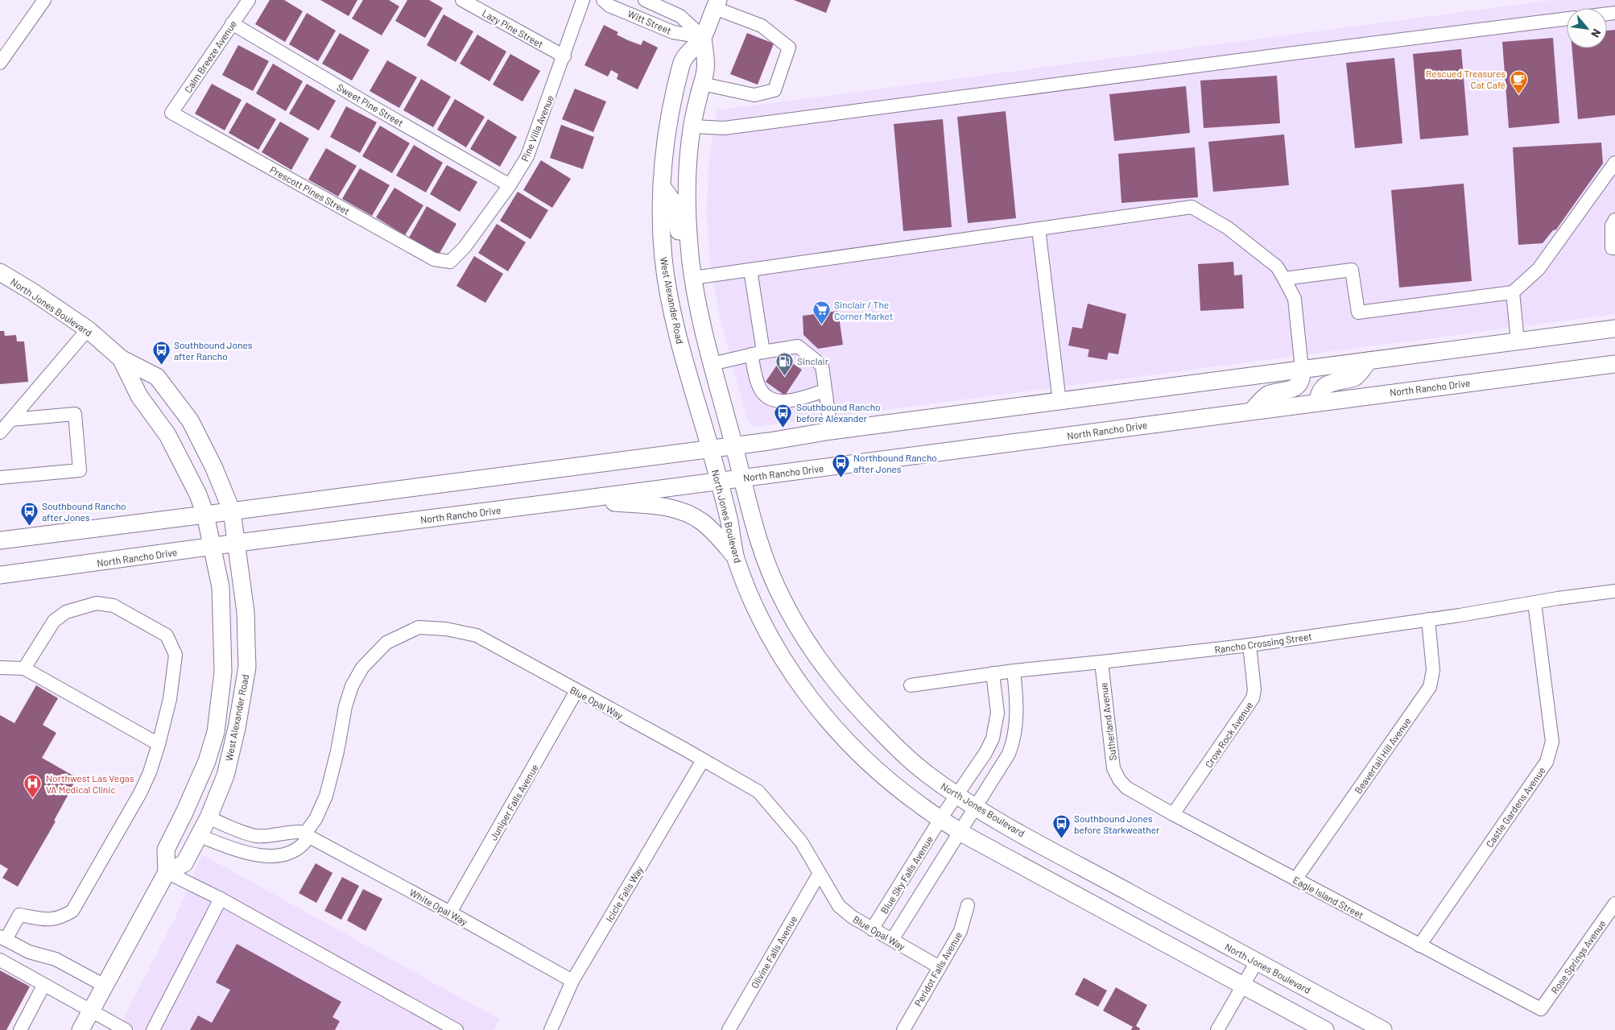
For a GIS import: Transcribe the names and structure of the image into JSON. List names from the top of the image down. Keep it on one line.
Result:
{"streets":{"main road":["West Alexander Road","North Jones Boulevard","North Rancho Drive"],"street":["Witt Street","Lazy Pine Street","Calm Breeze Avenue","Sweet Pine Street","Pine Villa Avenue","Prescott Pines Street","Rancho Crossing Street","Blue Opal Way","Sutherland Avenue","Crow Rock Avenue","Beavertail Hill Avenue","Juniper Falls Avenue","Castle Gardens Avenue","Blue Sky Falls Avenue","Icicle Falls Way","Eagle Island Street","White Opal Way","Olivine Falls Avenue","Rose Springs Avenue","Peridot Falls Avenue"]},"crossings":[["Witt Street","West Alexander Road"],["Lazy Pine Street","Pine Villa Avenue"],["Calm Breeze Avenue","Sweet Pine Street"],["Calm Breeze Avenue","Prescott Pines Street"],["Sweet Pine Street","Pine Villa Avenue"],["Pine Villa Avenue","Prescott Pines Street"],["West Alexander Road","North Jones Boulevard"],["West Alexander Road","North Rancho Drive"],["West Alexander Road","Blue Opal Way"],["North Jones Boulevard","North Rancho Drive"],["North Jones Boulevard","Blue Sky Falls Avenue"],["Rancho Crossing Street","Sutherland Avenue"],["Rancho Crossing Street","Crow Rock Avenue"],["Rancho Crossing Street","Beavertail Hill Avenue"],["Rancho Crossing Street","Castle Gardens Avenue"],["Rancho Crossing Street","Blue Sky Falls Avenue"],["Blue Opal Way","Juniper Falls Avenue"],["Blue Opal Way","Blue Sky Falls Avenue"],["Blue Opal Way","Icicle Falls Way"],["Blue Opal Way","White Opal Way"],["Blue Opal Way","Olivine Falls Avenue"],["Blue Opal Way","Peridot Falls Avenue"],["Sutherland Avenue","Eagle Island Street"],["Crow Rock Avenue","Eagle Island Street"],["Beavertail Hill Avenue","Eagle Island Street"],["Juniper Falls Avenue","White Opal Way"],["Castle Gardens Avenue","Eagle Island Street"],["Icicle Falls Way","White Opal Way"],["Eagle Island Street","Rose Springs Avenue"]],"places":{"cafe":["Rescued Treasures Cat Café"],"supermarket":["Sinclair / The Corner Market"],"bus stop":["Southbound Jones after Rancho","Southbound Rancho before Alexander","Northbound Rancho after Jones","Southbound Rancho after Jones","Southbound Jones before Starkweather"],"fuel station":["Sinclair"],"hospital":["Northwest Las Vegas VA Medical Clinic"]},"north":"bottom right"}
